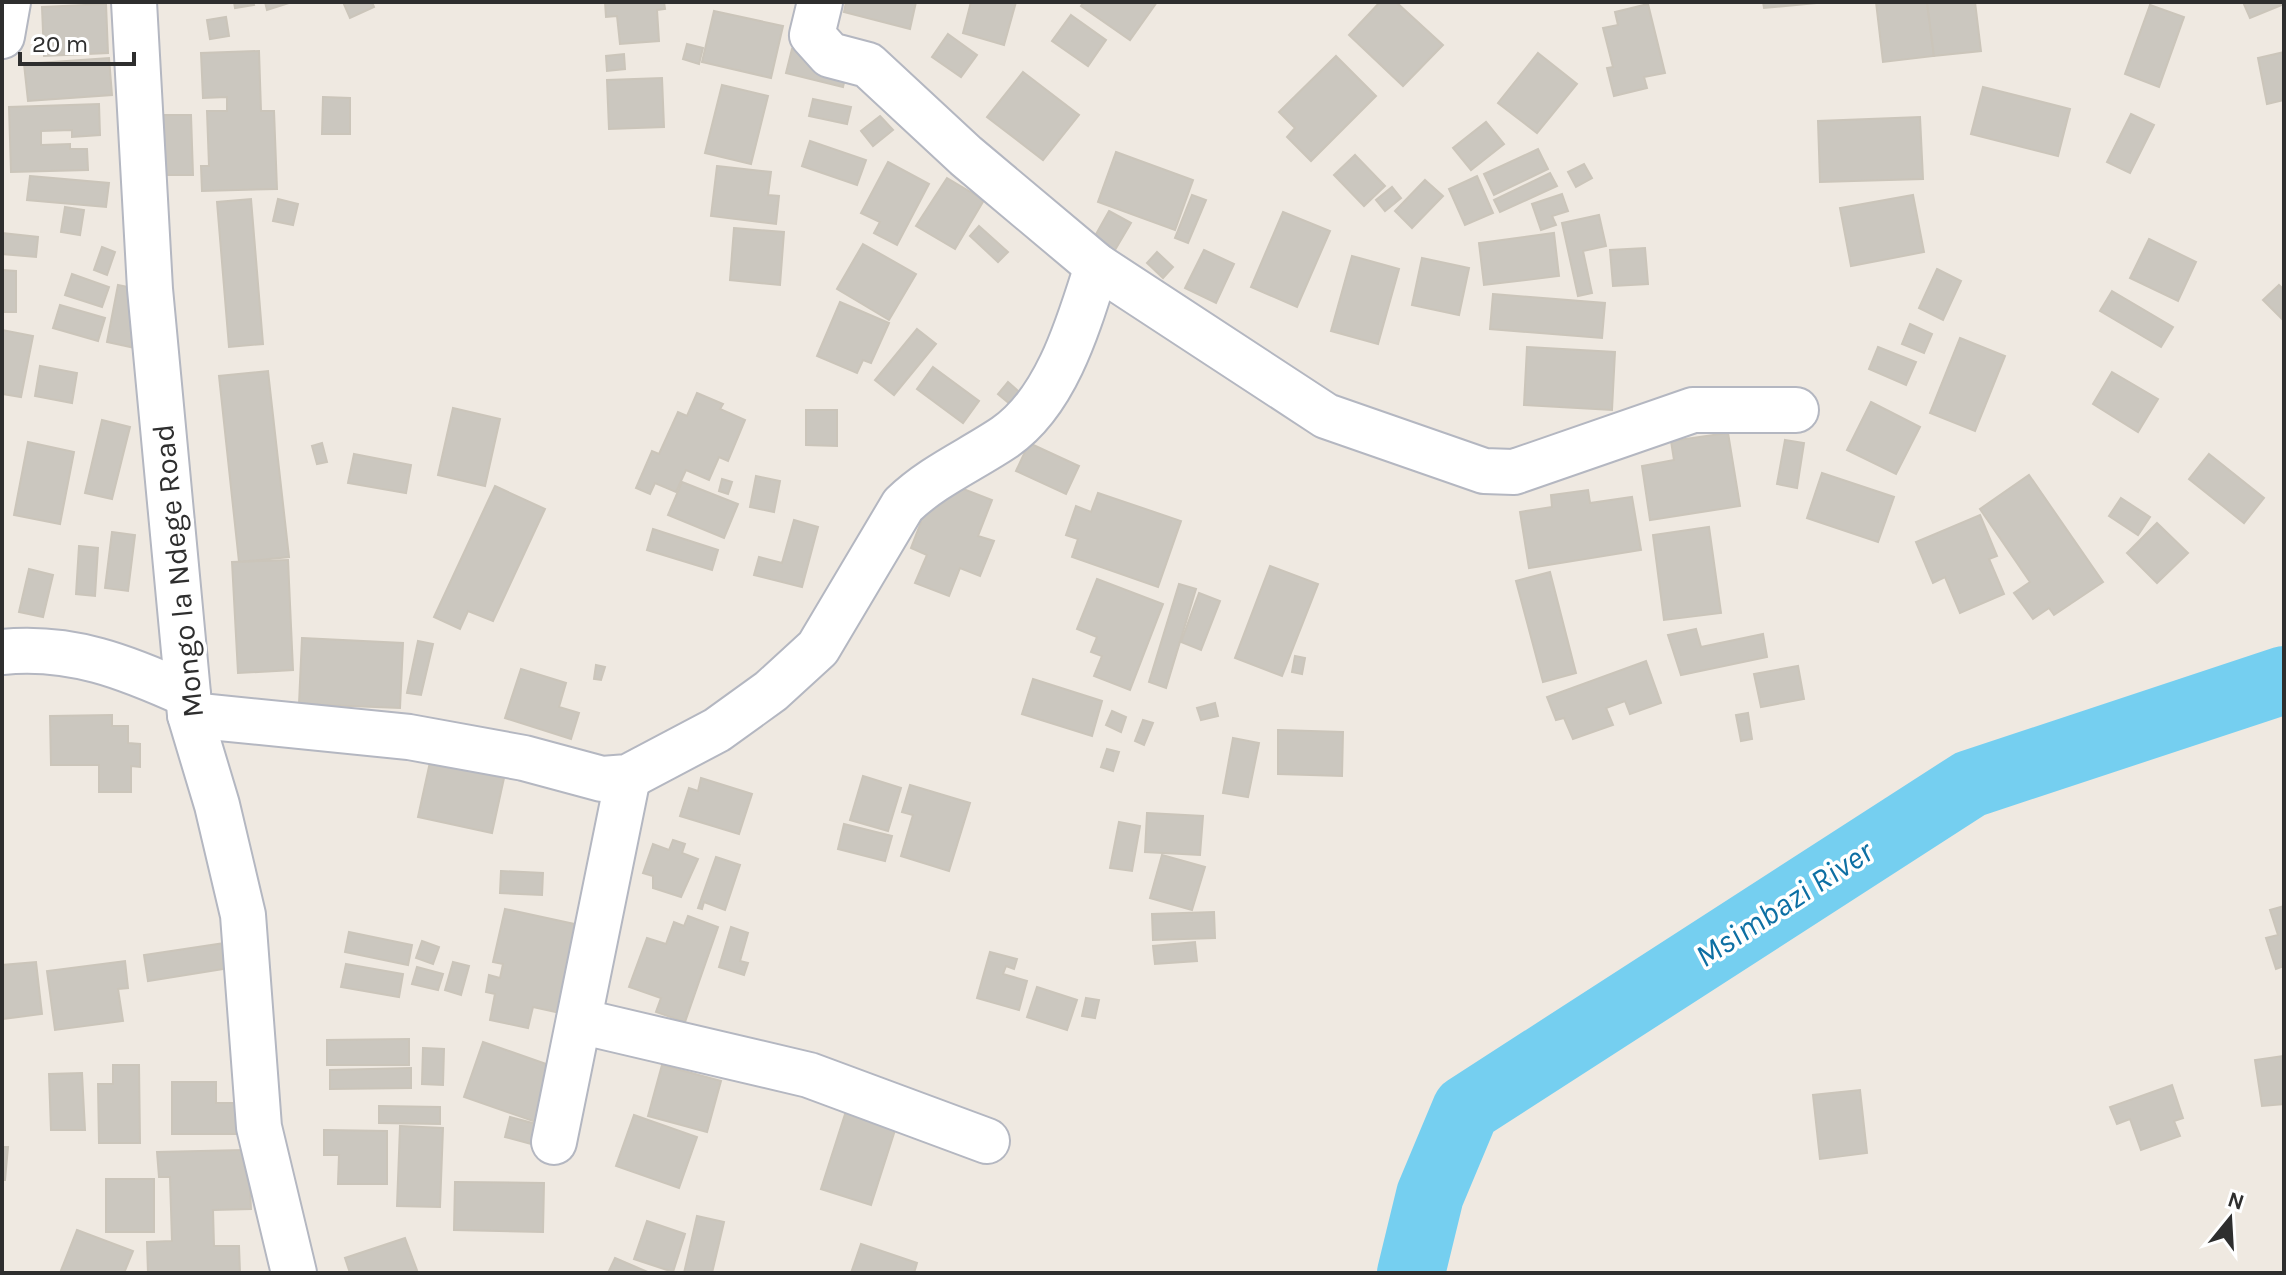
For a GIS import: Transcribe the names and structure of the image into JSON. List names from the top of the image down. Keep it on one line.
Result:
{"streets":{"street":["Mongo la Ndege Road"]},"water":["Msimbazi River"],"scale_bar":"20 m","north":"top"}
